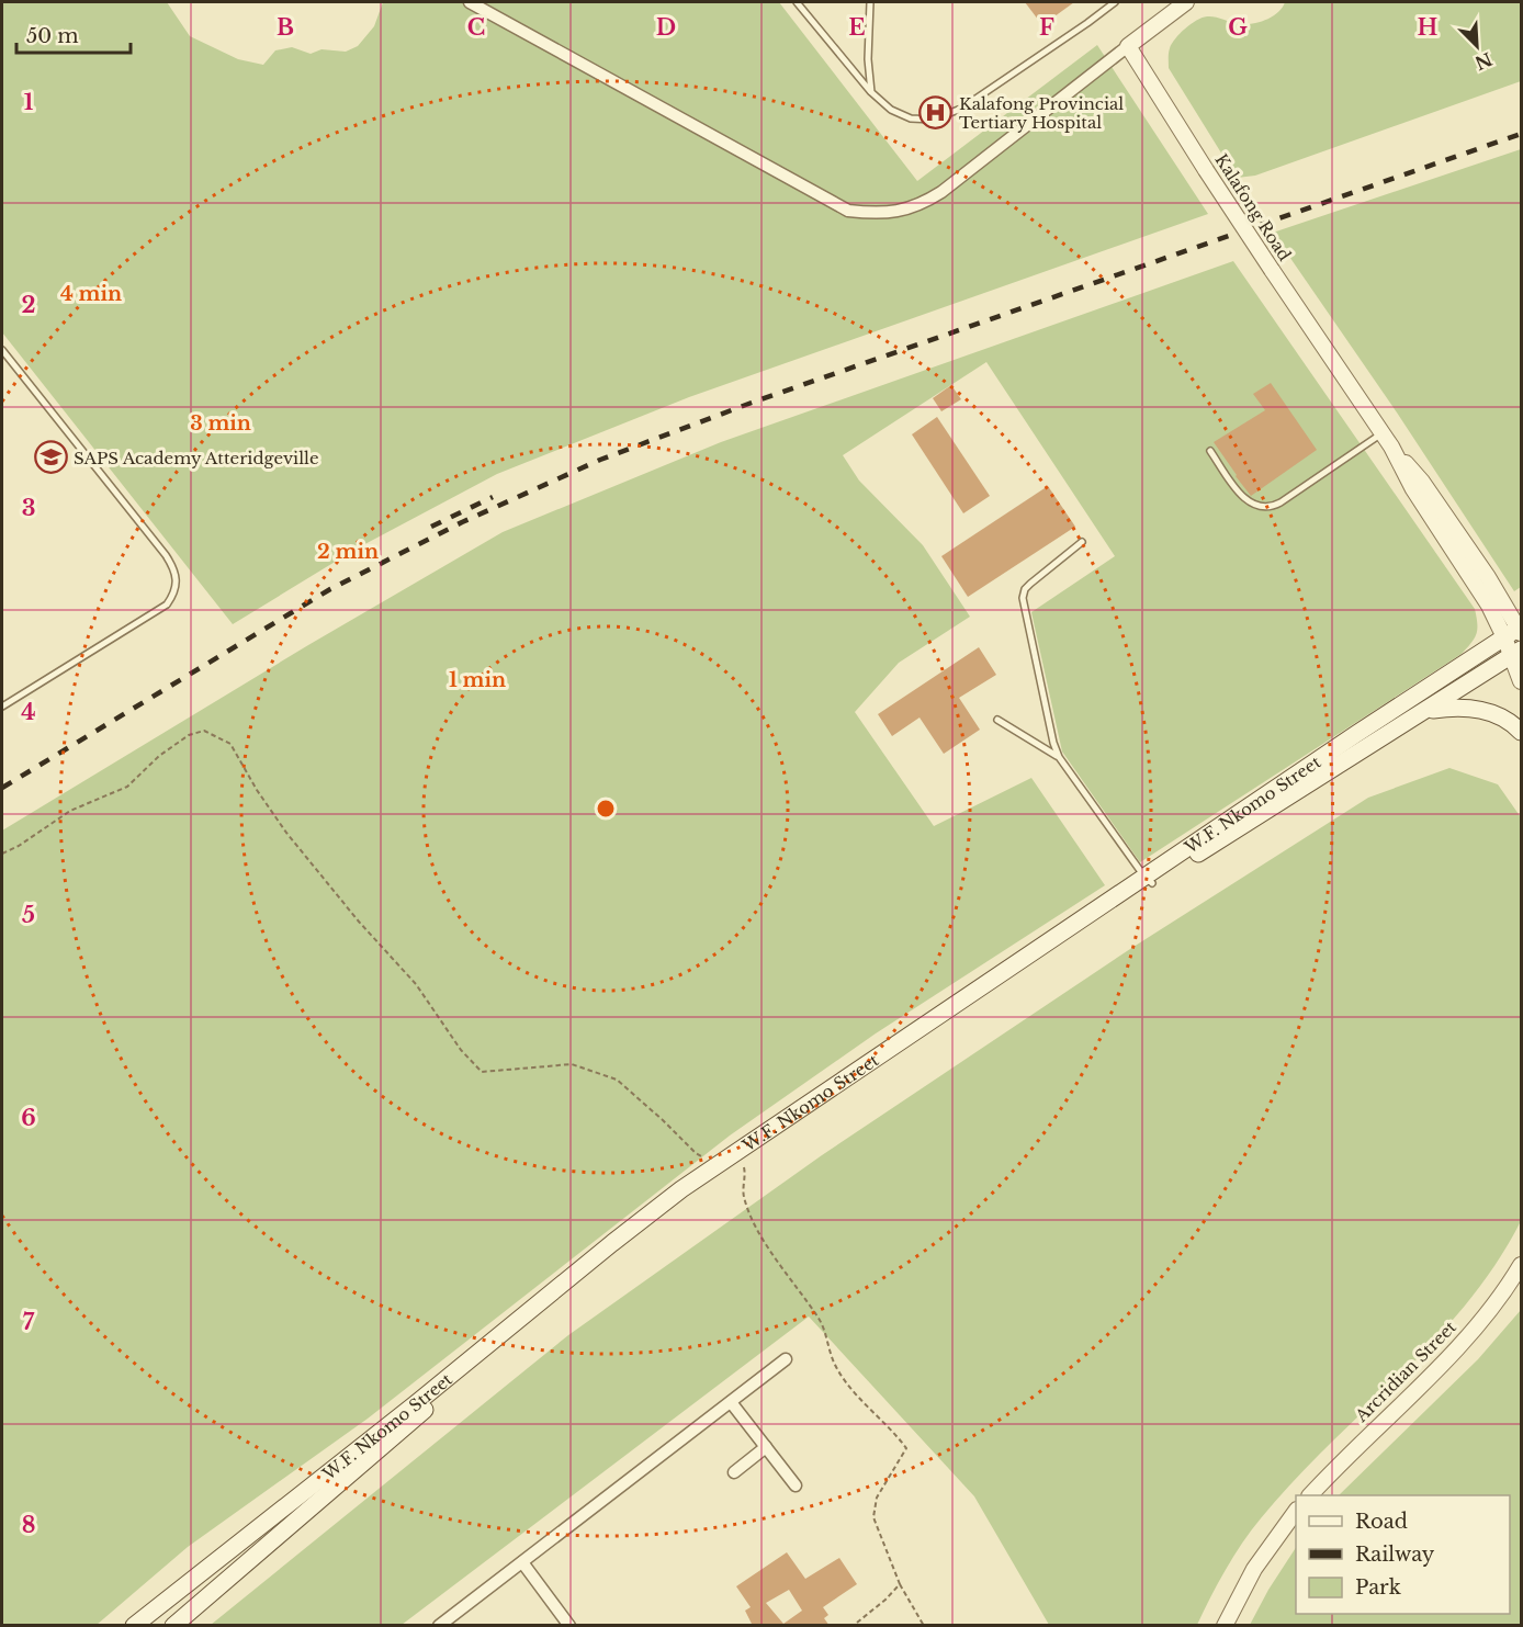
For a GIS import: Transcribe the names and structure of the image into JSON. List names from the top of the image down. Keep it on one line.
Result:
{"streets":{"main road":["W.F. Nkomo Street"],"street":["Kalafong Road","Arcridian Street"]},"crossings":[["Kalafong Road","W.F. Nkomo Street"]],"places":{"hospital":["Kalafong Provincial Tertiary Hospital"],"school or university":["SAPS Academy Atteridgeville"]},"legend":["Road","Railway","Park"],"scale_bar":"50 m","north":"bottom right","grid":{"columns":["B","C","D","E","F","G","H"],"rows":["1","2","3","4","5","6","7","8"]},"rings":["4 min","3 min","2 min","1 min"]}
